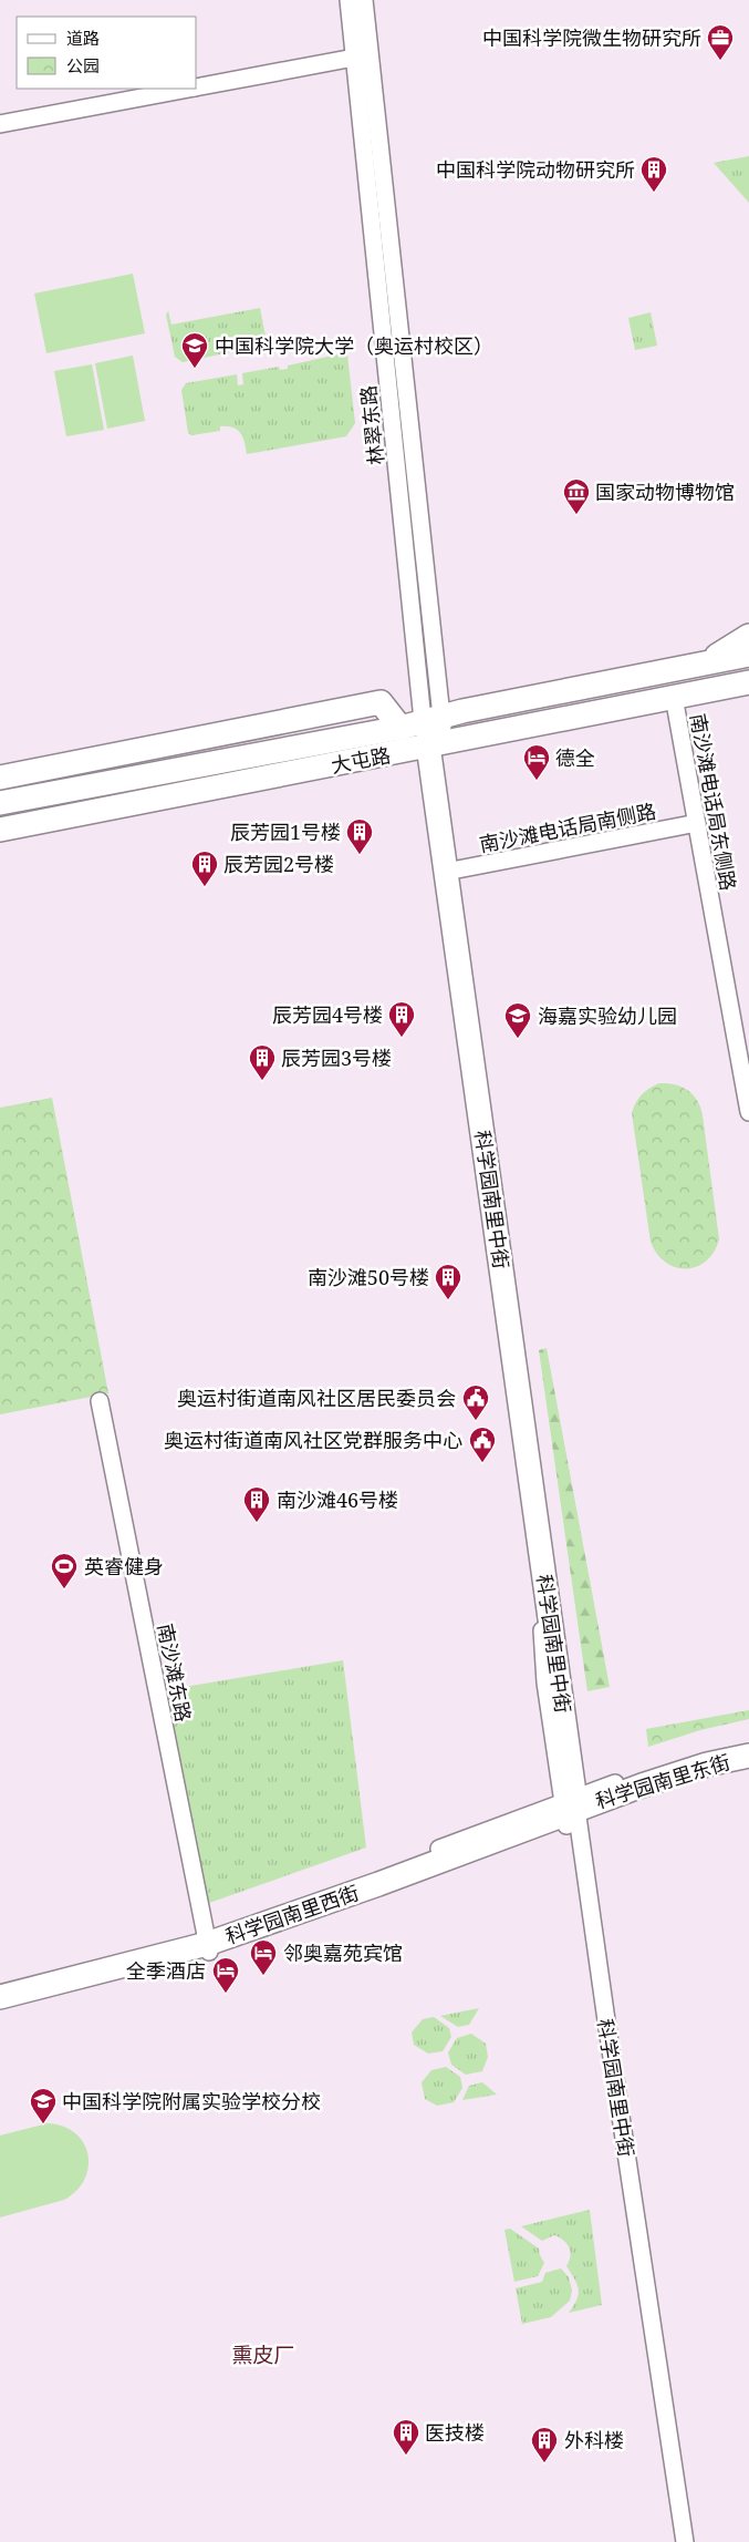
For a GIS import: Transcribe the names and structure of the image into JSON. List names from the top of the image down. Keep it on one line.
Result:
{"streets":{"street":["林翠东路","大屯路","南沙滩电话局东侧路","南沙滩电话局南侧路","科学园南里中街","南沙滩东路","科学园南里东街","科学园南里西街"]},"crossings":[["林翠东路","大屯路"],["大屯路","南沙滩电话局东侧路"],["大屯路","科学园南里中街"],["南沙滩电话局东侧路","南沙滩电话局南侧路"],["南沙滩电话局南侧路","科学园南里中街"],["科学园南里中街","科学园南里东街"],["科学园南里中街","科学园南里西街"],["南沙滩东路","科学园南里西街"],["科学园南里东街","科学园南里西街"]],"districts":["熏皮厂"],"places":{"office":["中国科学院微生物研究所"],"building":["中国科学院动物研究所","辰芳园1号楼","辰芳园2号楼","辰芳园4号楼","辰芳园3号楼","南沙滩50号楼","南沙滩46号楼","医技楼","外科楼"],"school or university":["中国科学院大学（奥运村校区）","海嘉实验幼儿园","中国科学院附属实验学校分校"],"museum":["国家动物博物馆"],"hotel":["德全","邻奥嘉苑宾馆","全季酒店"],"public building":["奥运村街道南风社区居民委员会","奥运村街道南风社区党群服务中心"],"sports":["英睿健身"]},"legend":["道路","公园"]}
